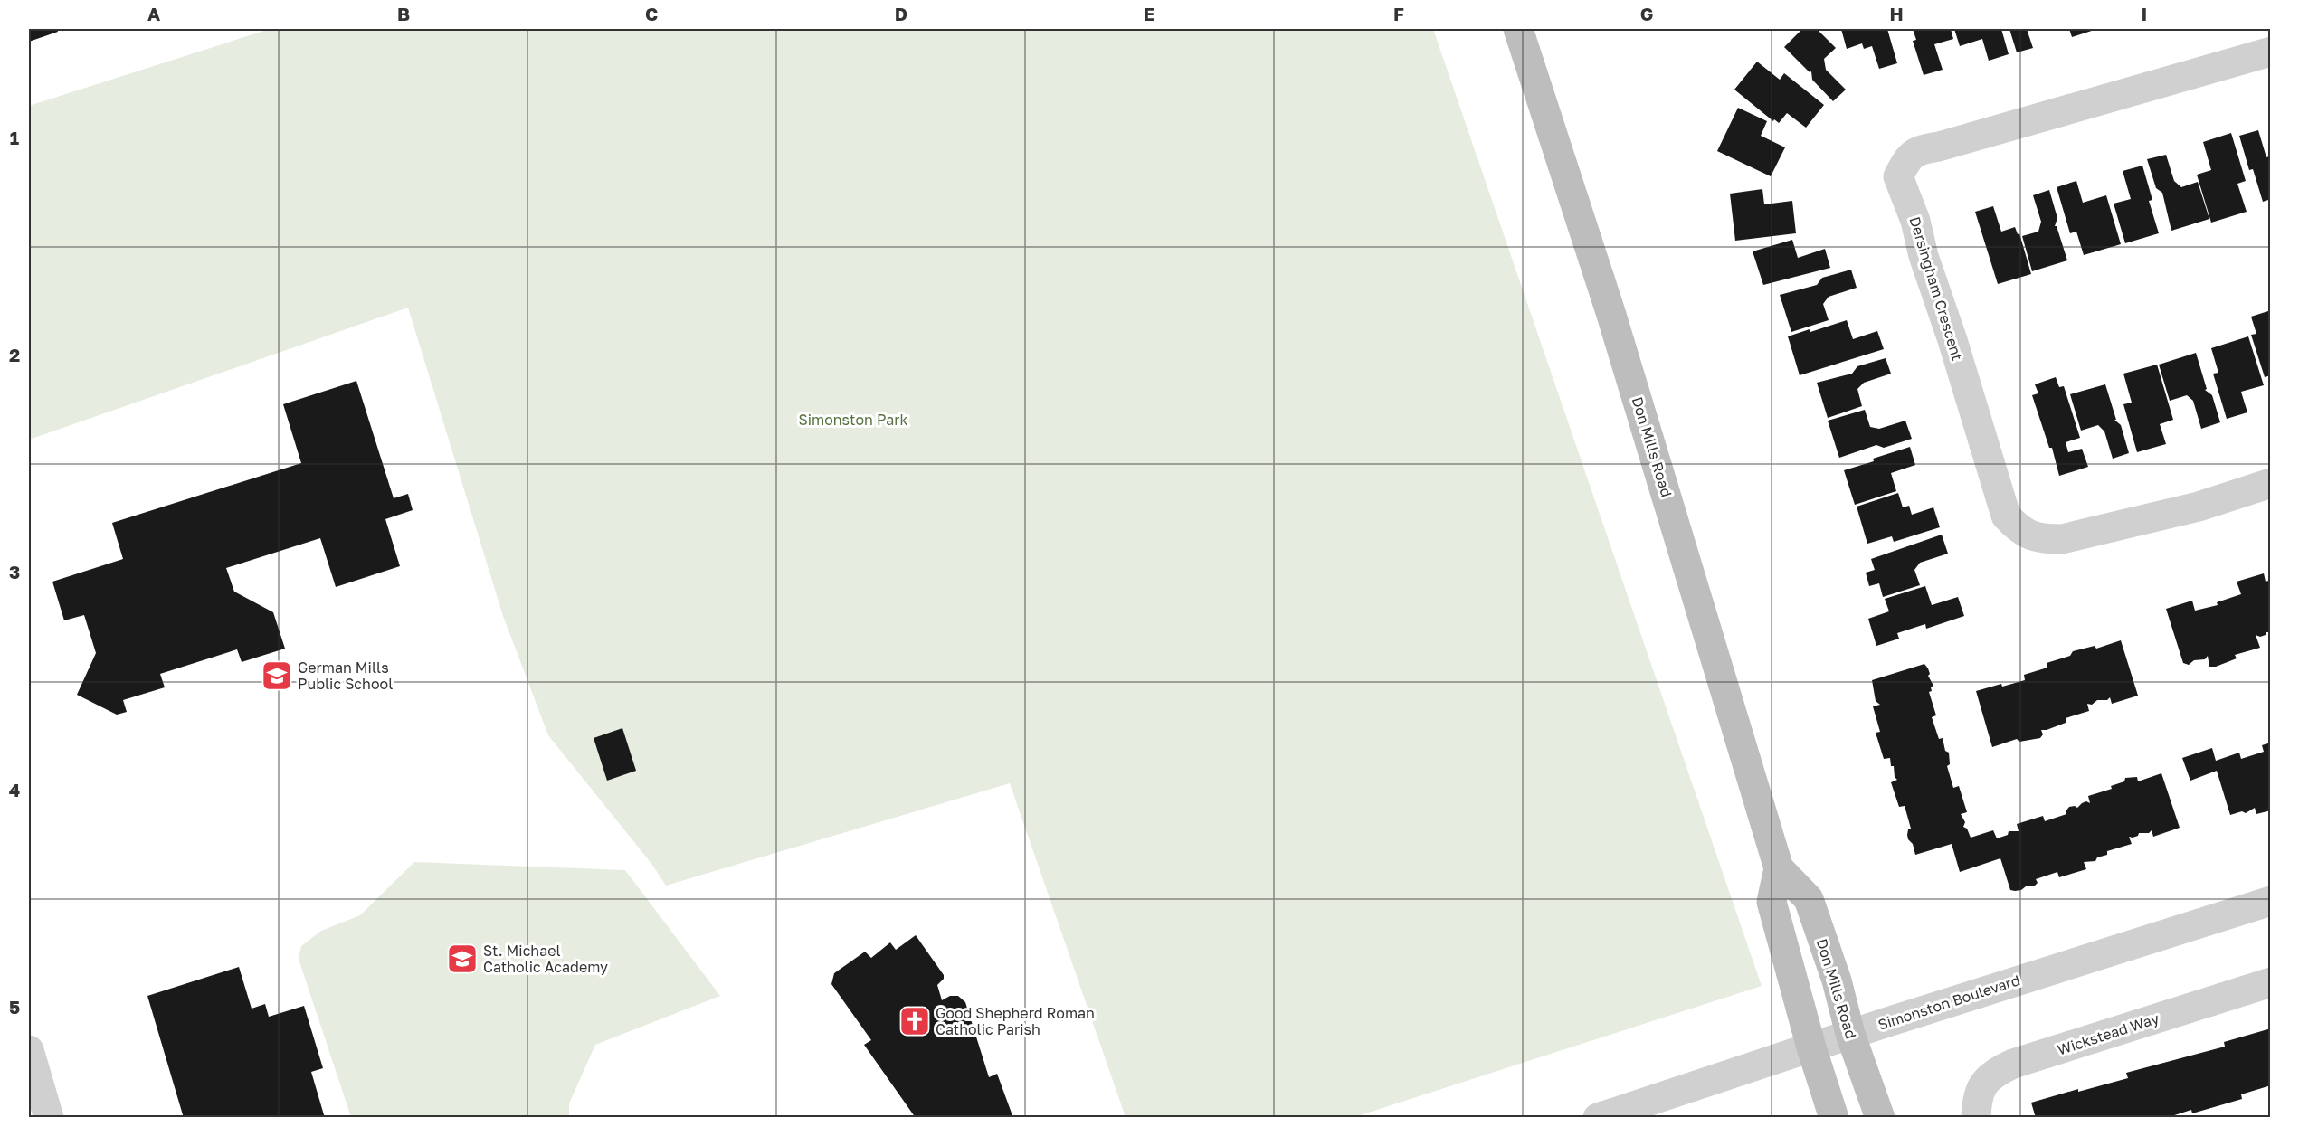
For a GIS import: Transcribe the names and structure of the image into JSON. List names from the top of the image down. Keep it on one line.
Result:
{"streets":{"main road":["Don Mills Road"],"street":["Dersingham Crescent","Simonston Boulevard","Wickstead Way"]},"crossings":[["Don Mills Road","Simonston Boulevard"]],"parks":["Simonston Park"],"places":{"school or university":["German Mills Public School","St. Michael Catholic Academy"],"church":["Good Shepherd Roman Catholic Parish"]},"grid":{"columns":["A","B","C","D","E","F","G","H","I"],"rows":["1","2","3","4","5"]}}
